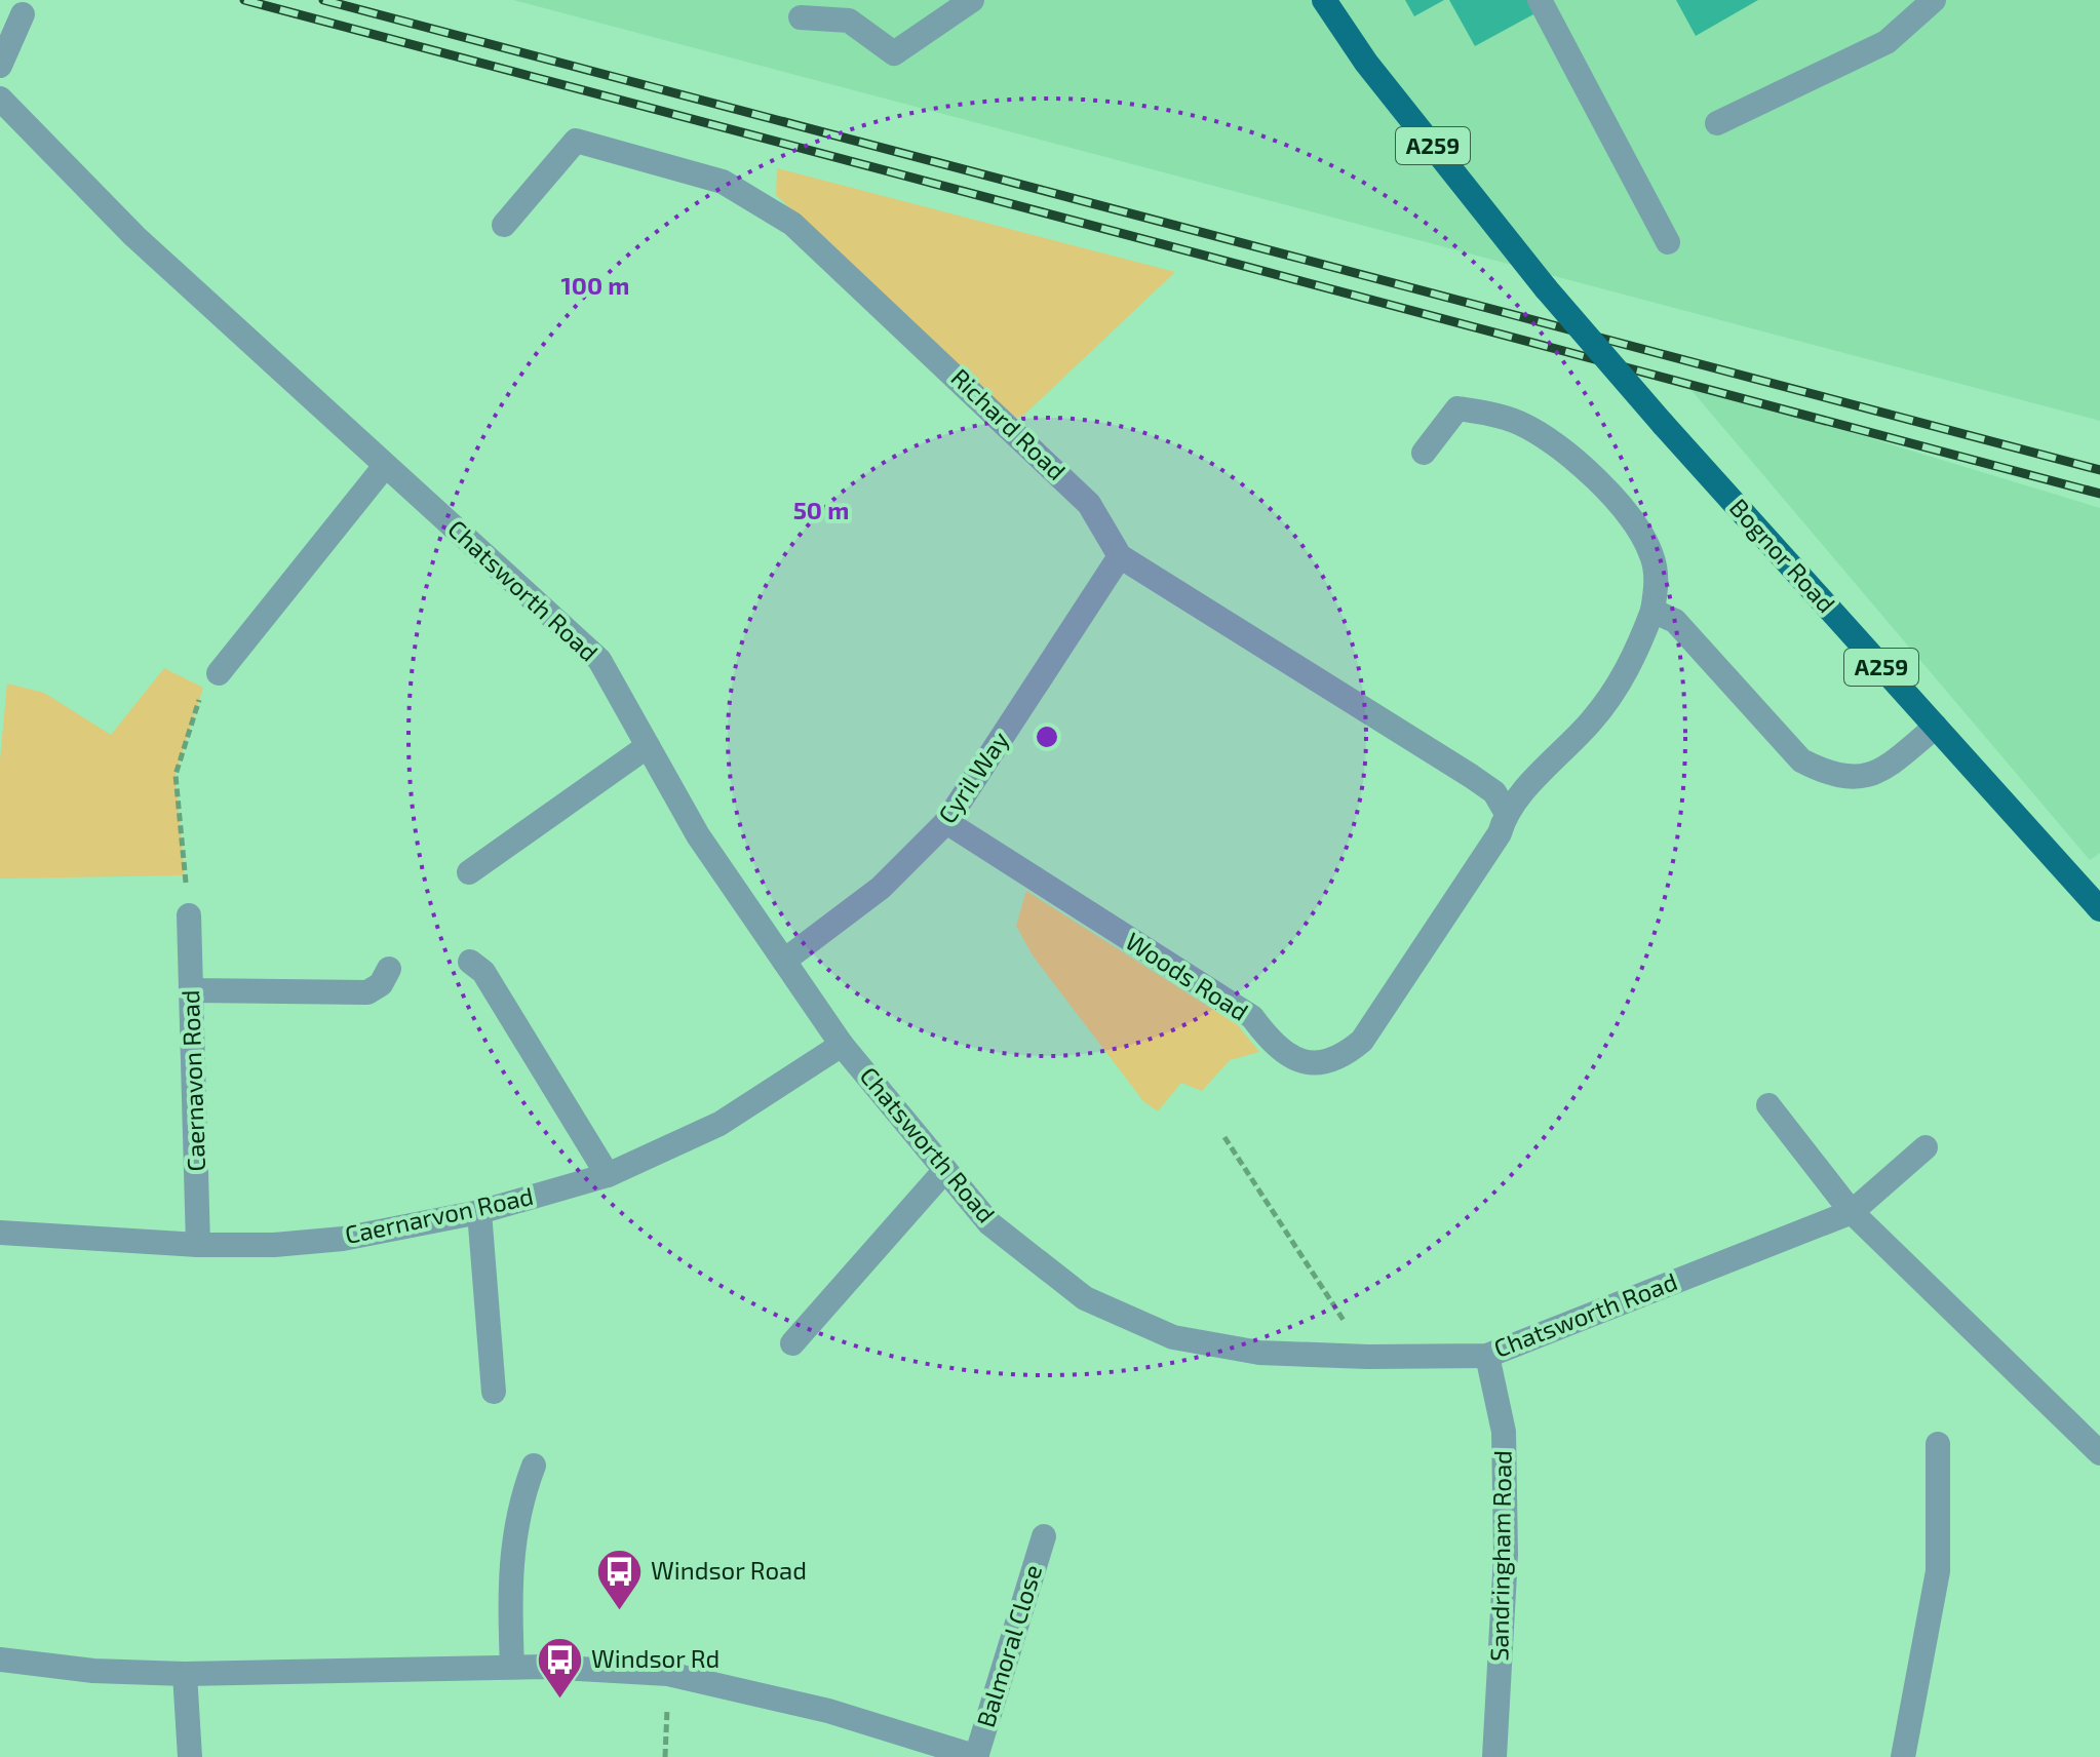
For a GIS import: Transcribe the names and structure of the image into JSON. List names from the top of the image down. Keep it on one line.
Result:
{"streets":{"main road":["A259","Bognor Road"],"street":["Richard Road","Chatsworth Road","Cyril Way","Woods Road","Caernavon Road","Caernarvon Road","Sandringham Road","Balmoral Close"]},"crossings":[["Richard Road","Cyril Way"],["Richard Road","Woods Road"],["Chatsworth Road","Cyril Way"],["Chatsworth Road","Caernarvon Road"],["Chatsworth Road","Sandringham Road"],["Cyril Way","Woods Road"],["Caernavon Road","Caernarvon Road"]],"places":{"bus stop":["Windsor Road","Windsor Rd"]},"rings":["100 m","50 m"]}
